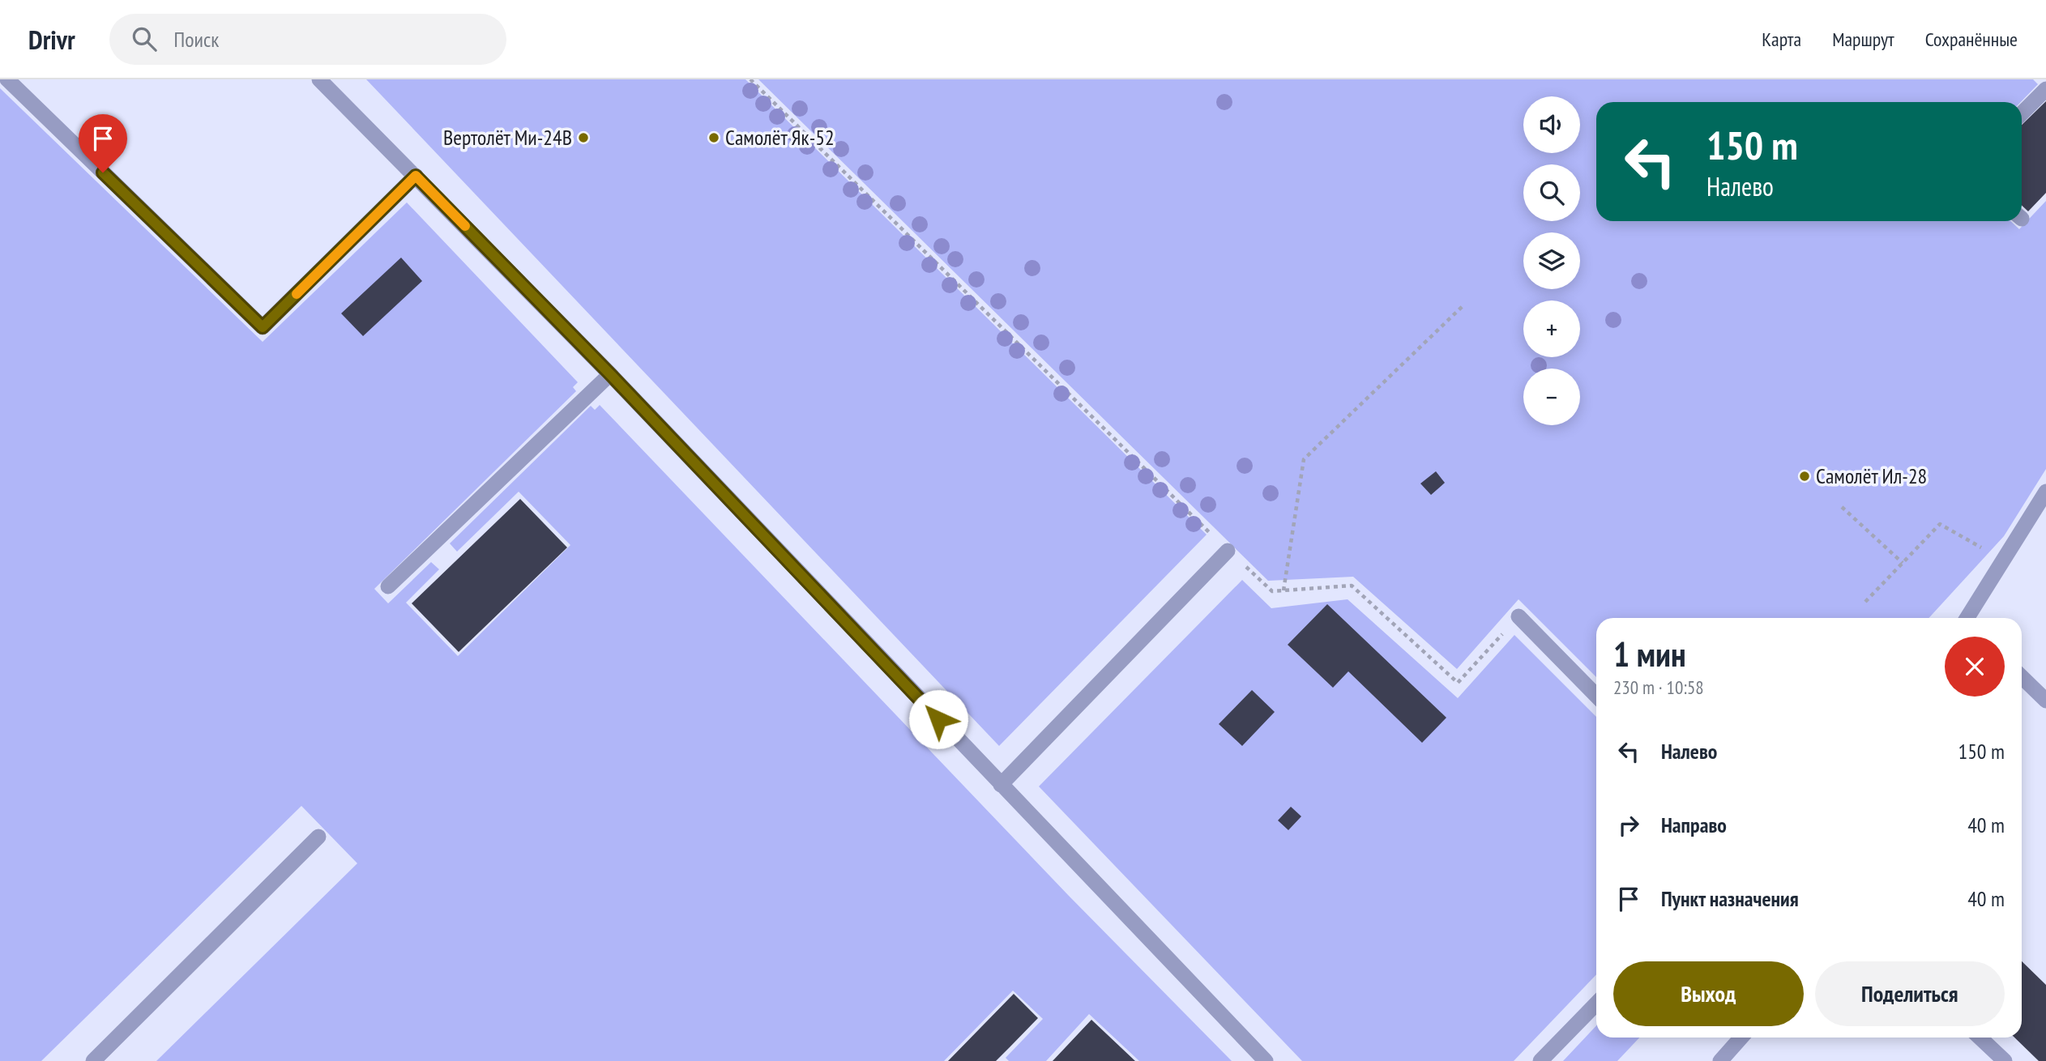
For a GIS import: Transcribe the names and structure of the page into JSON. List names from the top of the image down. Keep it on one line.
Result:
{"places":["Вертолёт Ми-24В","Самолёт Як-52","Самолёт Ил-28"],"page":{"header":"Drivr","search":"Поиск","nav":["Карта","Маршрут","Сохранённые"],"map_buttons":["+","−"],"turn":["150 m","Налево"],"heading":["1 мин","230 m · 10:58"],"list":[{"name":"Налево","value":"150 m"},{"name":"Направо","value":"40 m"},{"name":"Пункт назначения","value":"40 m"}],"buttons":["Выход","Поделиться"]}}
